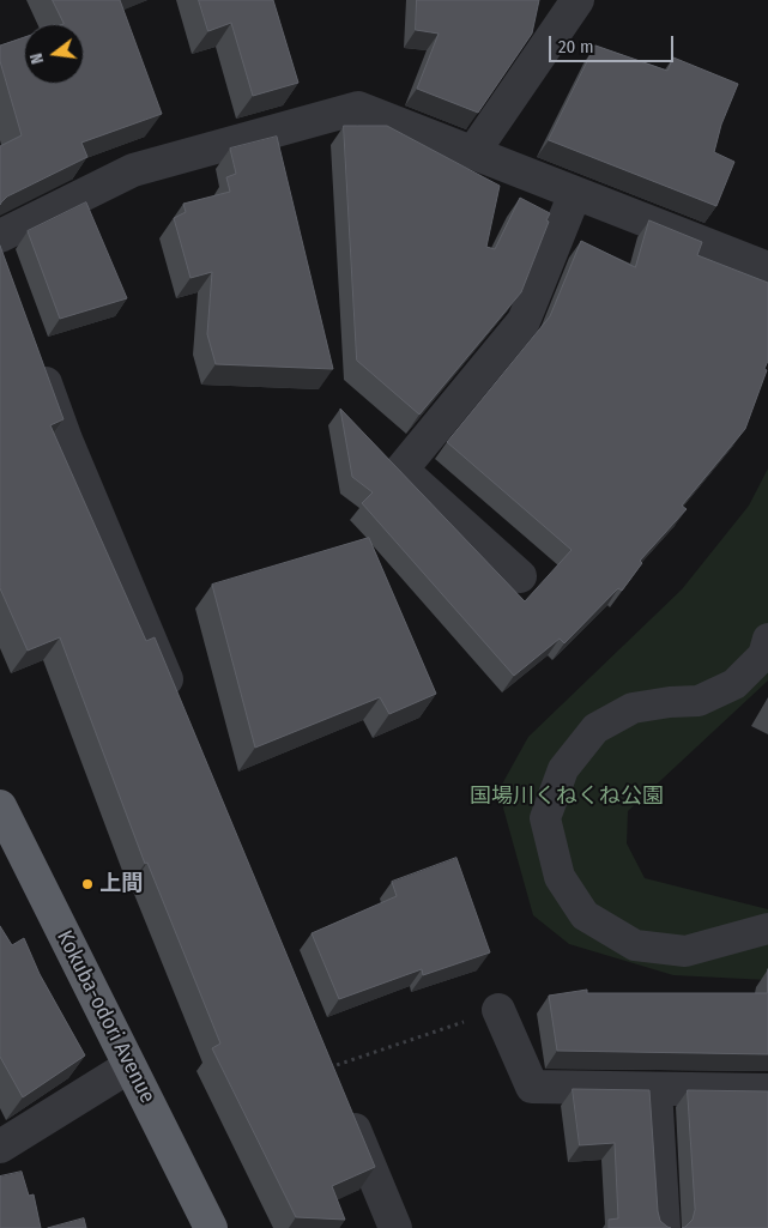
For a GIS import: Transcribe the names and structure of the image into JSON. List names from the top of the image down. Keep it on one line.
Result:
{"streets":{"highway":["Kokuba-odori Avenue"]},"parks":["国場川くねくね公園"],"places":["上間"],"scale_bar":"20 m","north":"left"}
